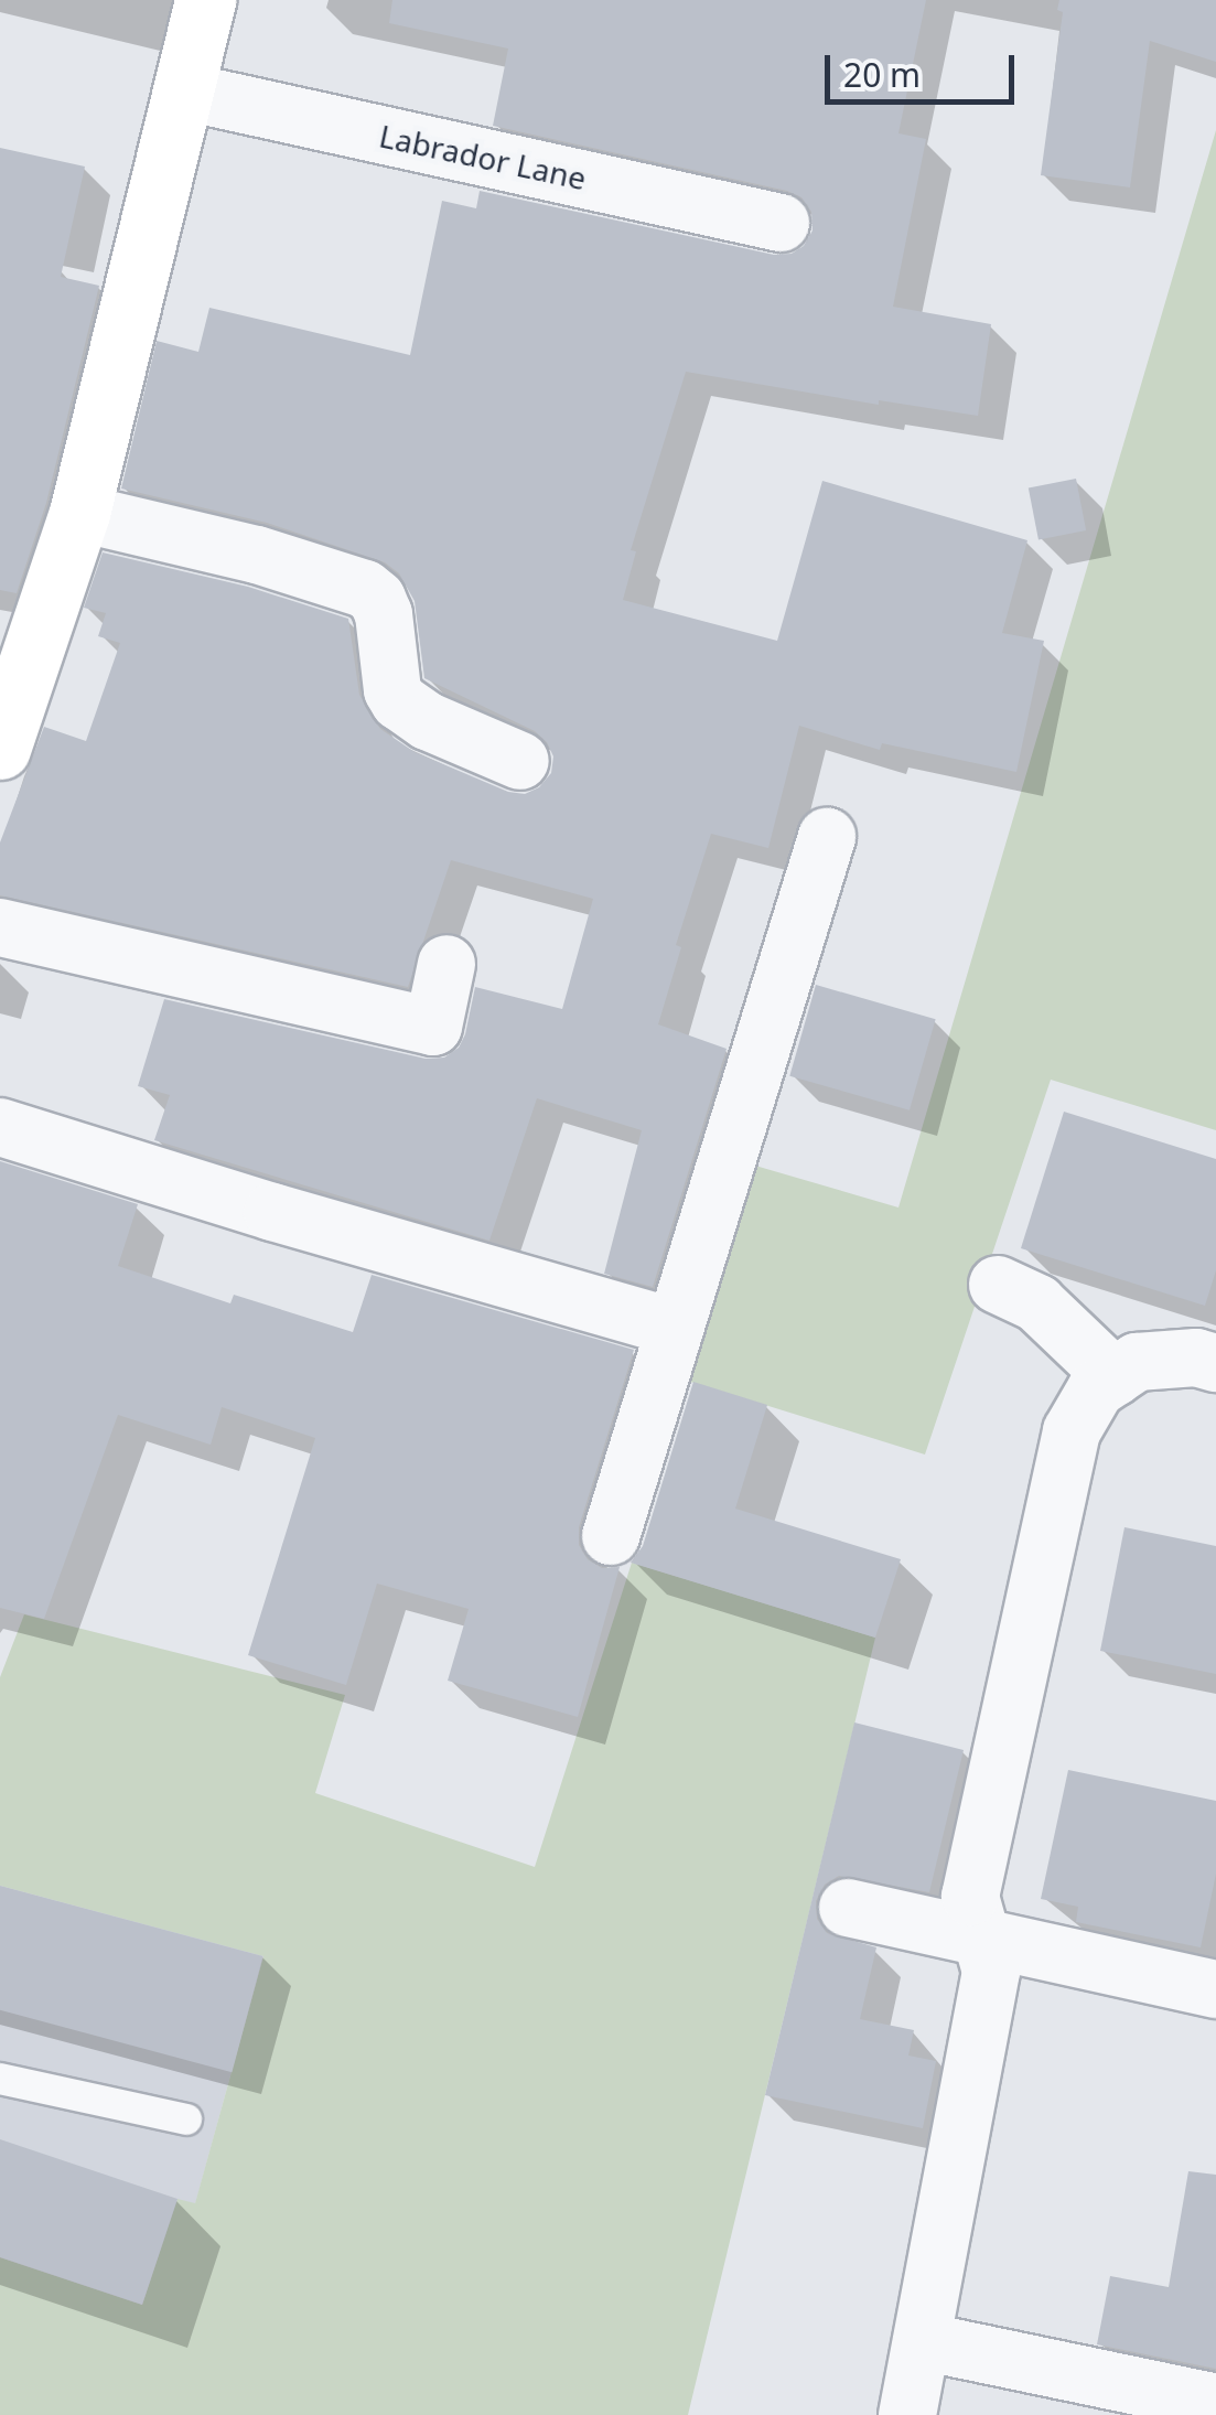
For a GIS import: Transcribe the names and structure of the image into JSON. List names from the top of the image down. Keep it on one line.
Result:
{"streets":{"street":["Labrador Lane"]},"scale_bar":"20 m"}
